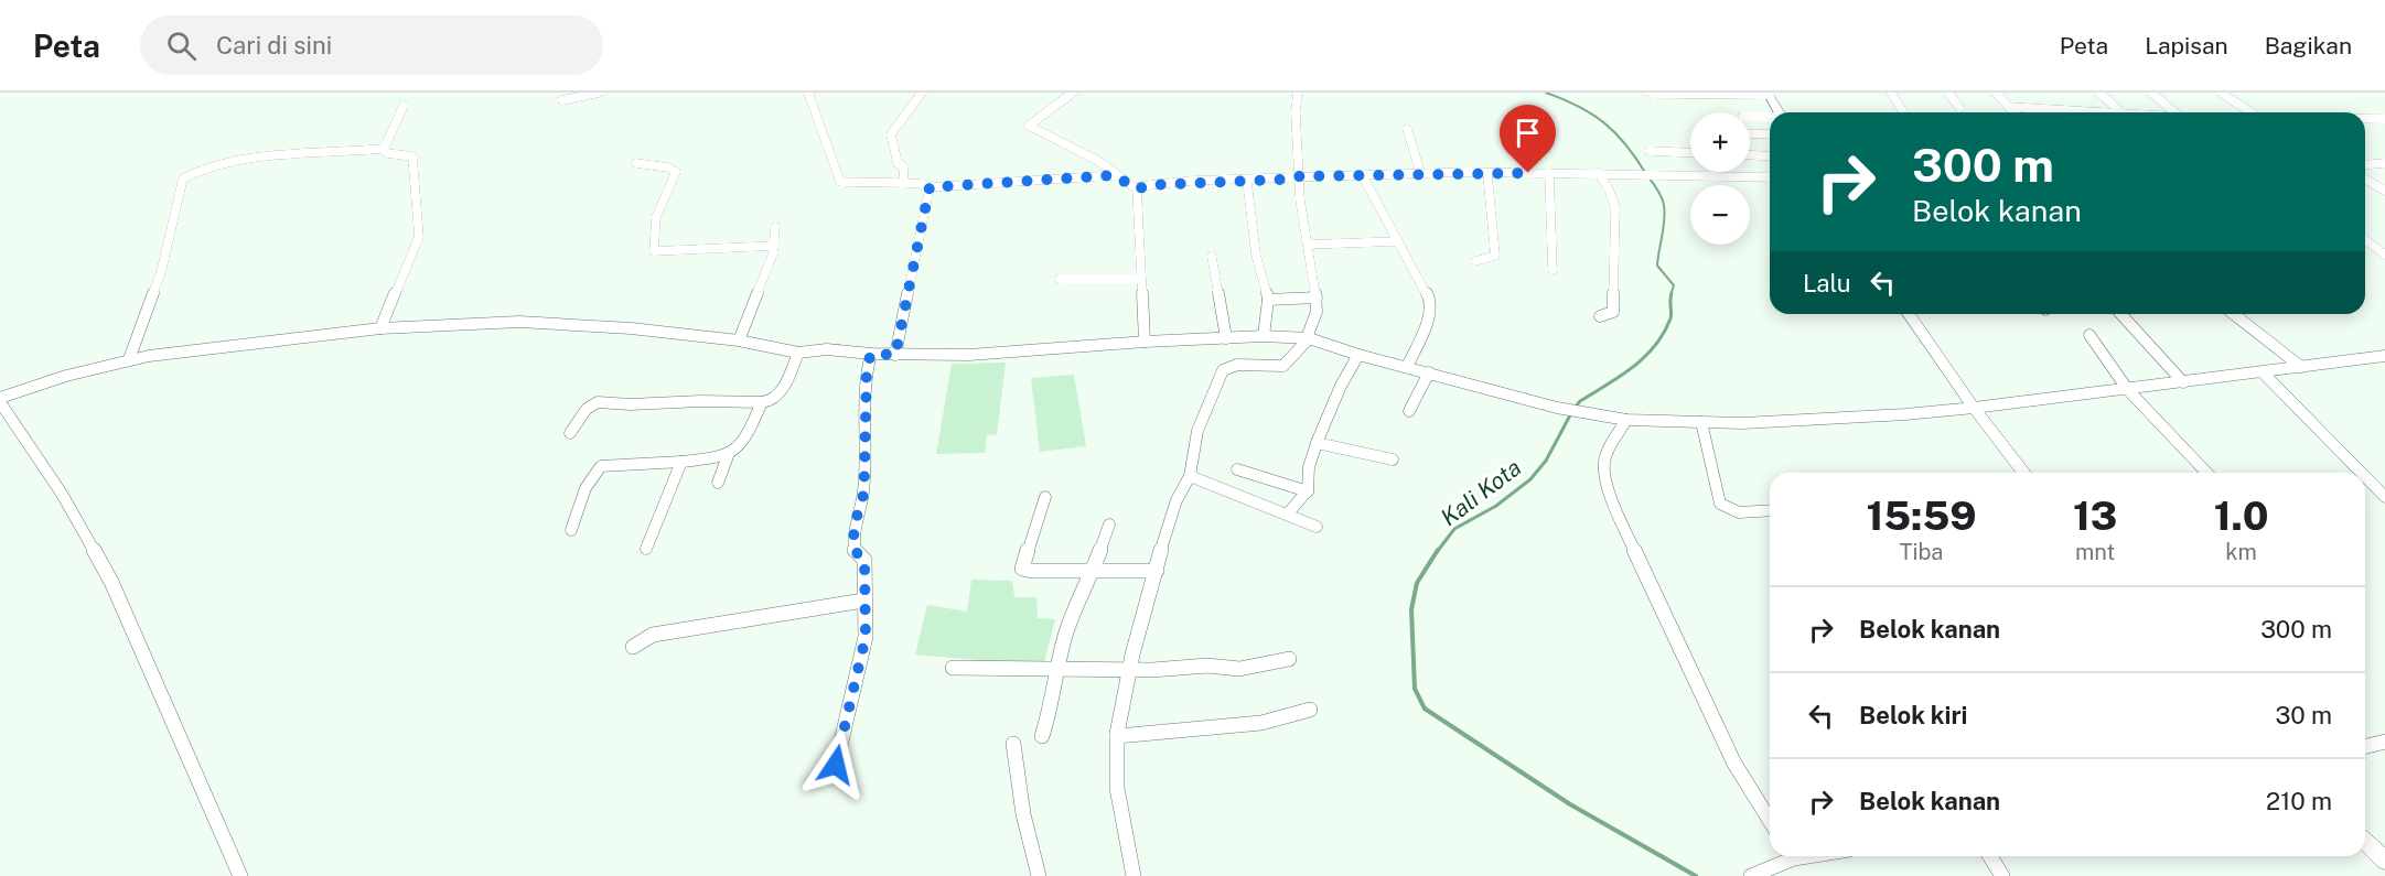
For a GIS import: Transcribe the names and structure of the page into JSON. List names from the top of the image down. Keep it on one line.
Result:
{"water":["Kali Kota"],"page":{"header":"Peta","search":"Cari di sini","nav":["Peta","Lapisan","Bagikan"],"map_buttons":["+","−"],"turn":["300 m","Belok kanan"],"then":"Lalu","eta":["15:59","Tiba","13","mnt","1.0","km"],"list":[{"name":"Belok kanan","value":"300 m"},{"name":"Belok kiri","value":"30 m"},{"name":"Belok kanan","value":"210 m"}]}}
